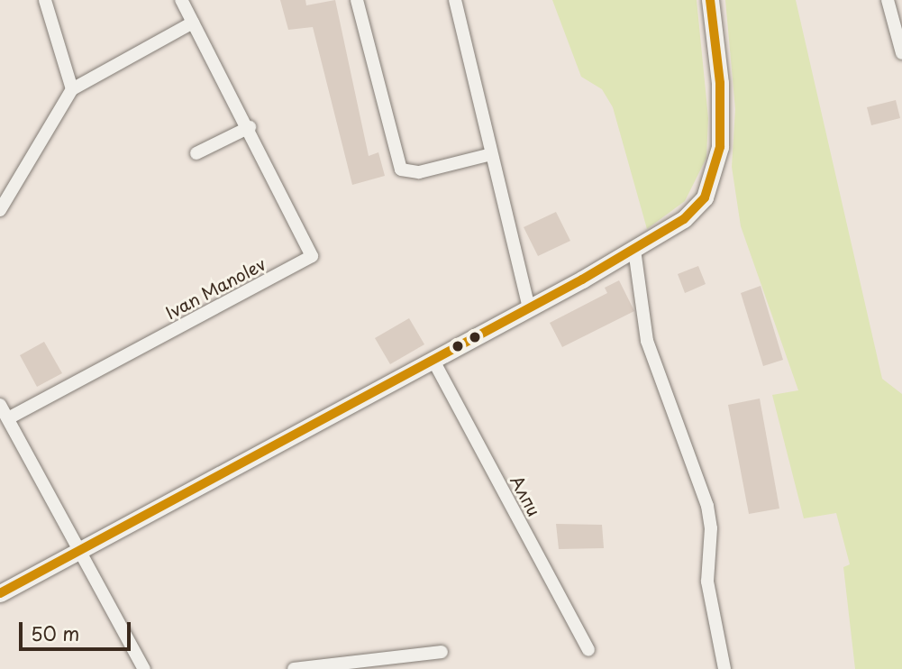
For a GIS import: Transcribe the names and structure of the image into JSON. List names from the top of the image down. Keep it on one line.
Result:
{"streets":{"street":["Ivan Manolev","Алпи"]},"scale_bar":"50 m"}
